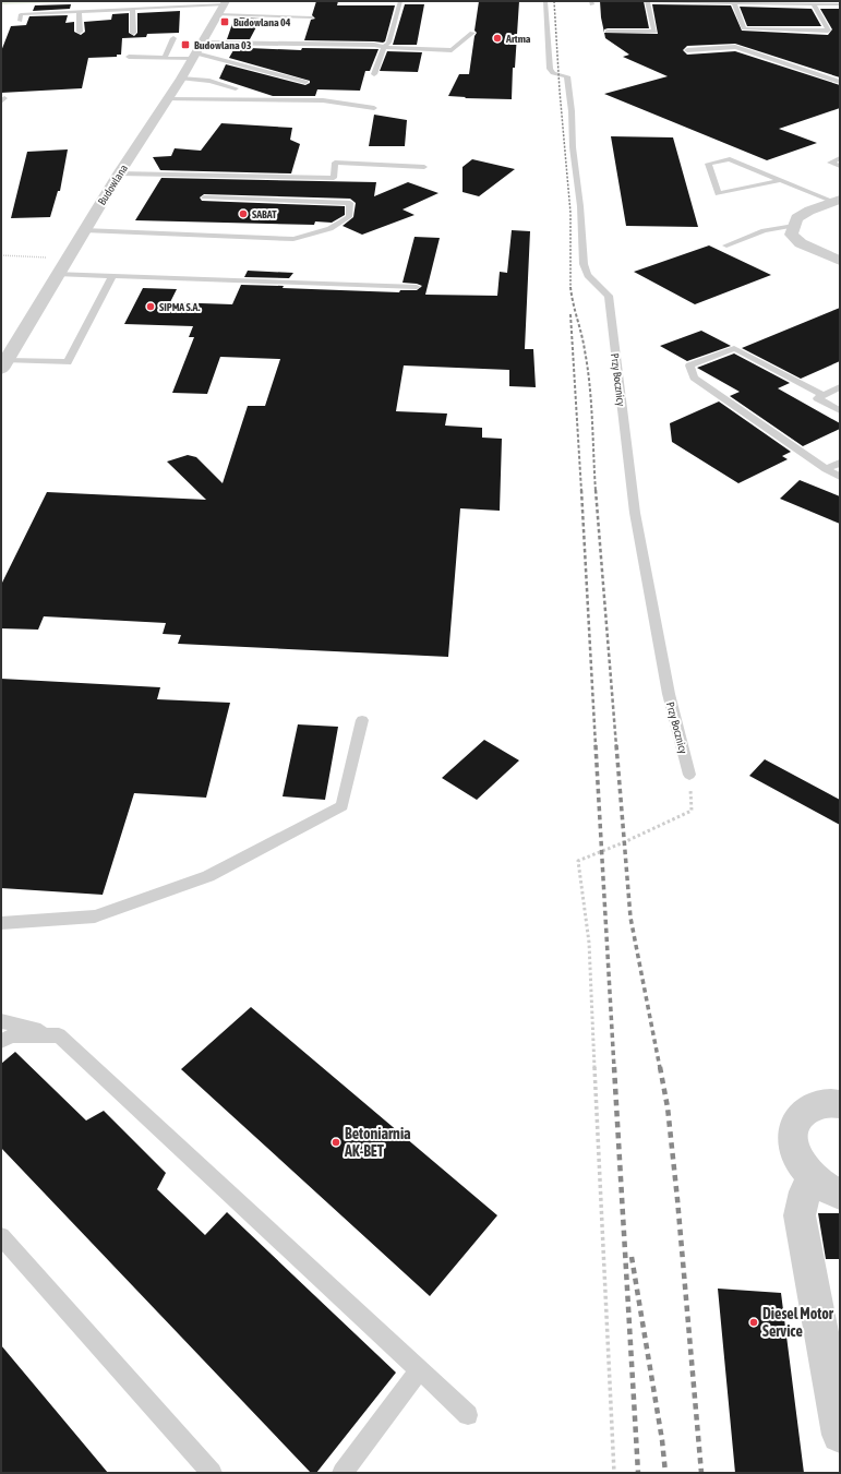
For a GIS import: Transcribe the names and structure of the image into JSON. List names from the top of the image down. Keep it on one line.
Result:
{"streets":{"street":["Budowlana"],"lane":["Przy Bocznicy"]},"places":{"transit":["Budowlana 04","Budowlana 03"],"other":["Artma","SABAT","SIPMA S.A.","Betoniarnia AK-BET","Diesel Motor Service"]}}
